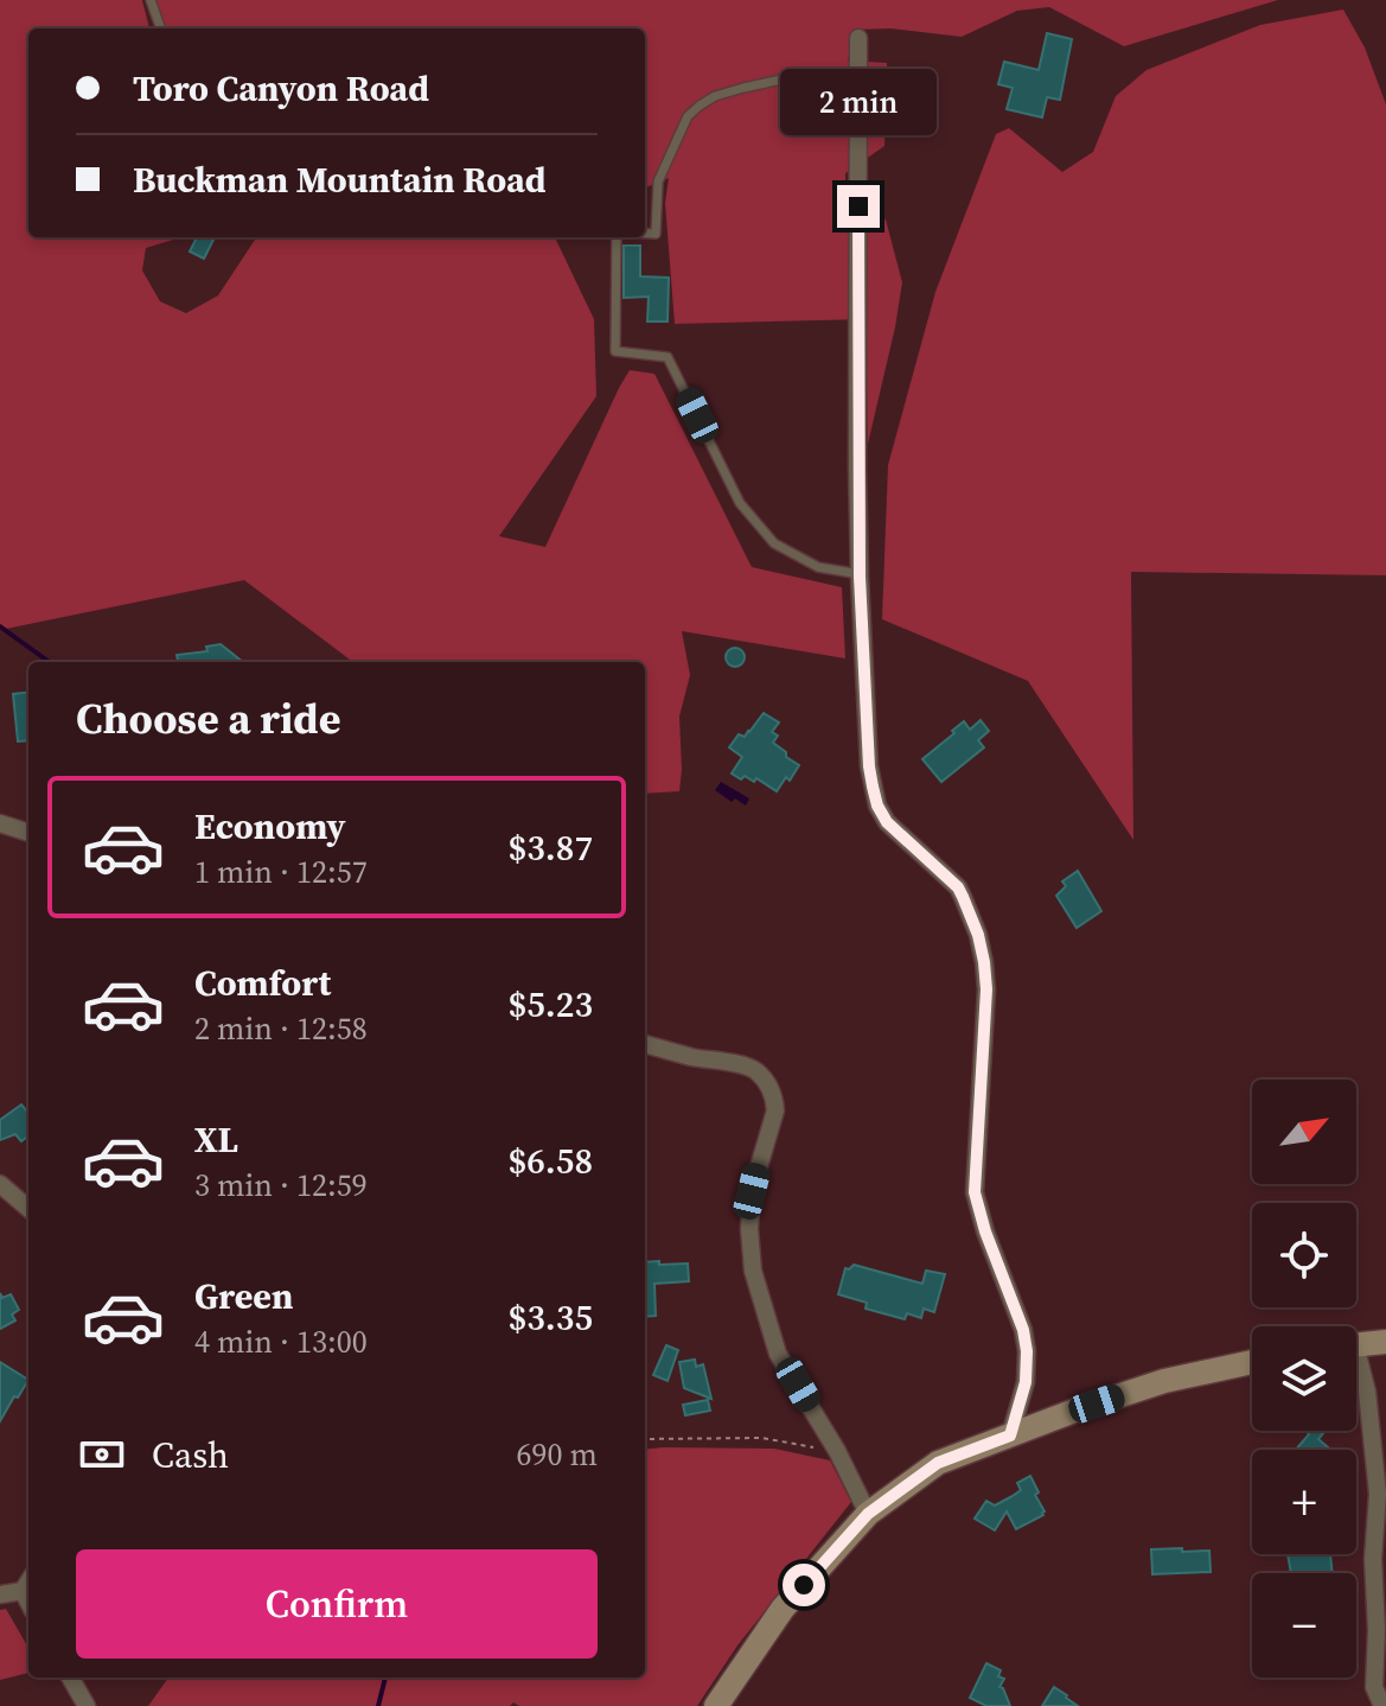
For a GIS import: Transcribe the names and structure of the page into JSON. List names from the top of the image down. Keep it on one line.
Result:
{"north":"top right","page":{"banner":["Toro Canyon Road","Buckman Mountain Road"],"bubble":"2 min","heading":"Choose a ride","list":[{"name":"Economy","note":"1 min · 12:57","value":"$3.87"},{"name":"Comfort","note":"2 min · 12:58","value":"$5.23"},{"name":"XL","note":"3 min · 12:59","value":"$6.58"},{"name":"Green","note":"4 min · 13:00","value":"$3.35"}],"map_buttons":["+","−"],"pay":["Cash","690 m"],"buttons":"Confirm"}}
